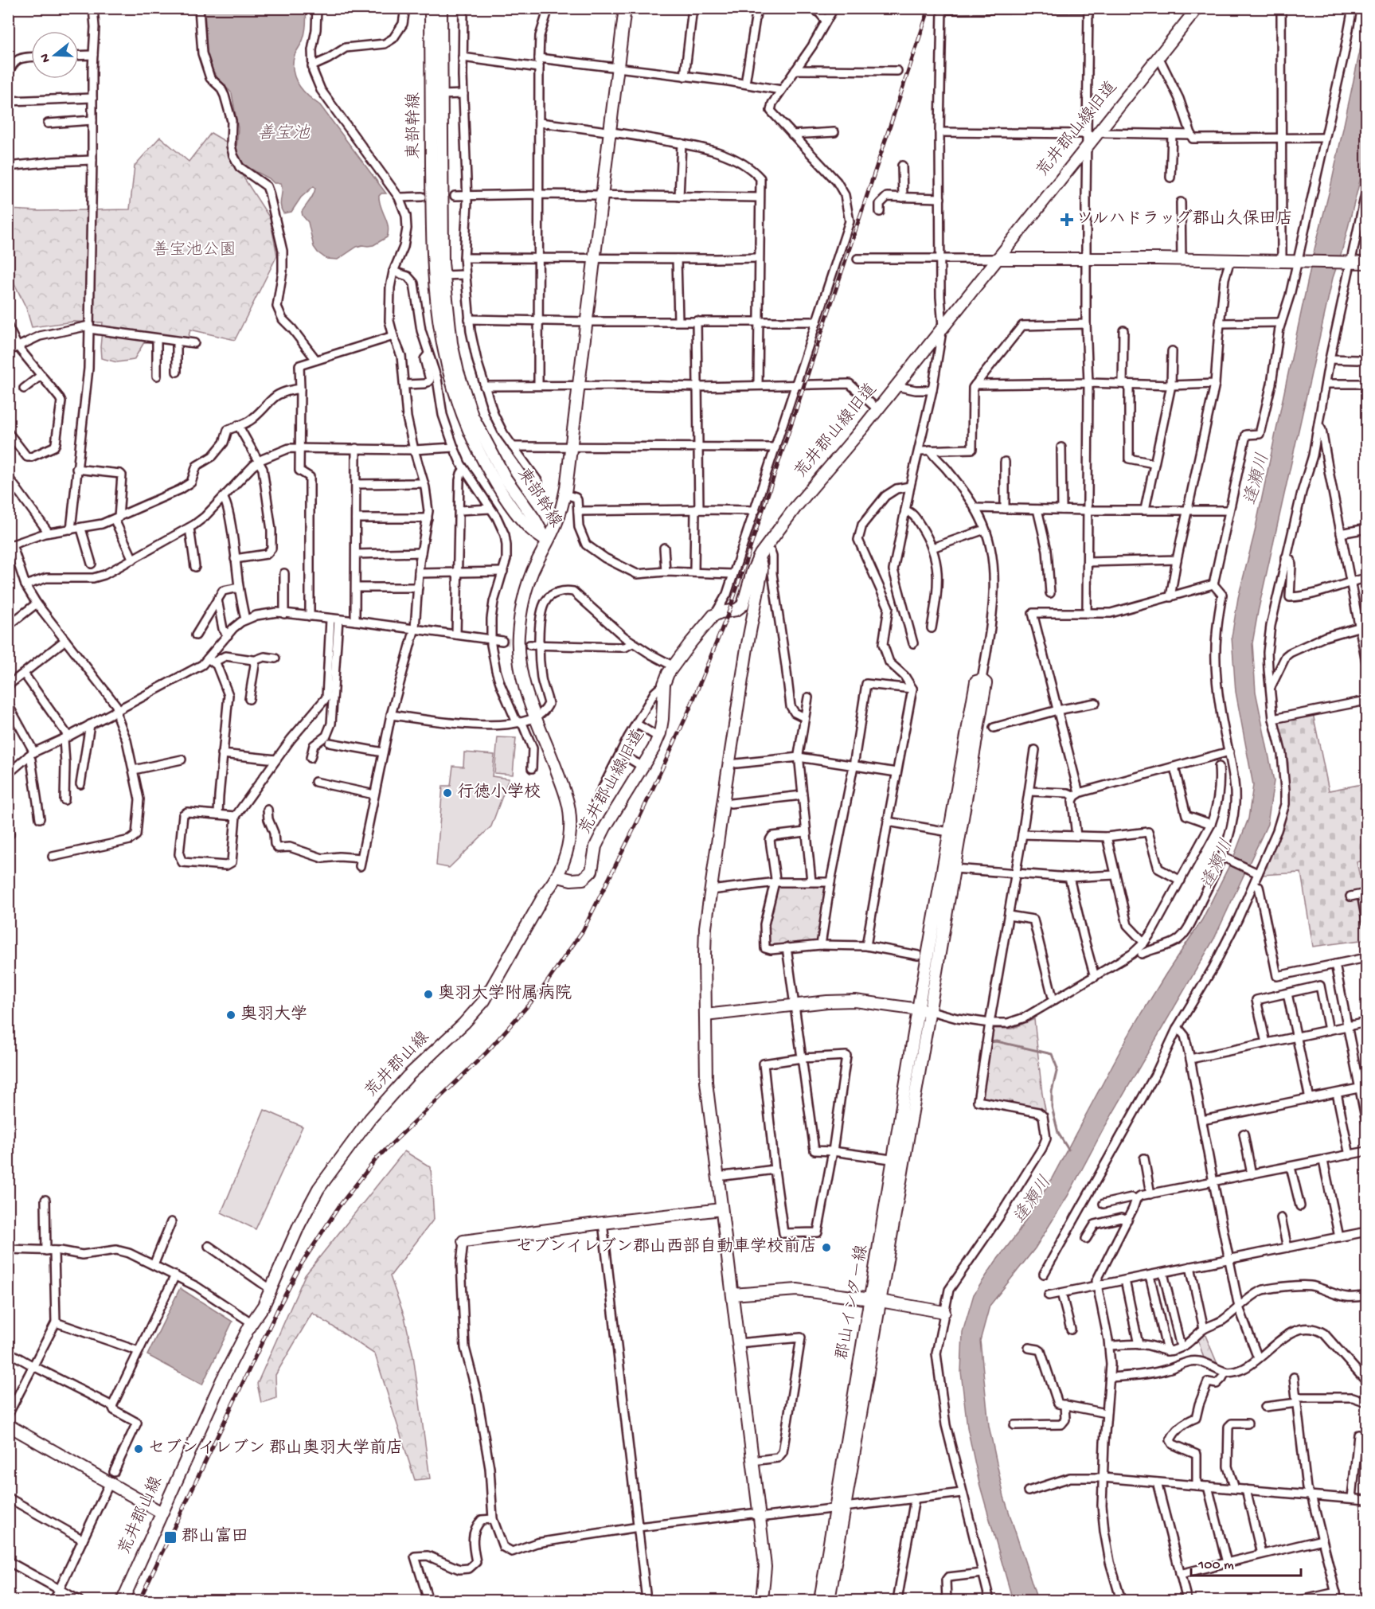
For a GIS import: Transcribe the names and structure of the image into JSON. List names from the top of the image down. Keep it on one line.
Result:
{"streets":{"street":["東部幹線","荒井郡山線旧道","荒井郡山線","郡山インター線"]},"crossings":[["東部幹線","荒井郡山線"],["荒井郡山線旧道","荒井郡山線"]],"water":["善宝池","逢瀬川"],"parks":["善宝池公園"],"places":{"health":["ツルハドラッグ郡山久保田店"],"other":["行徳小学校","奥羽大学附属病院","奥羽大学","セブンイレブン郡山西部自動車学校前店","セブンイレブン 郡山奥羽大学前店"],"transit":["郡山富田"]},"scale_bar":"100 m","north":"left"}
